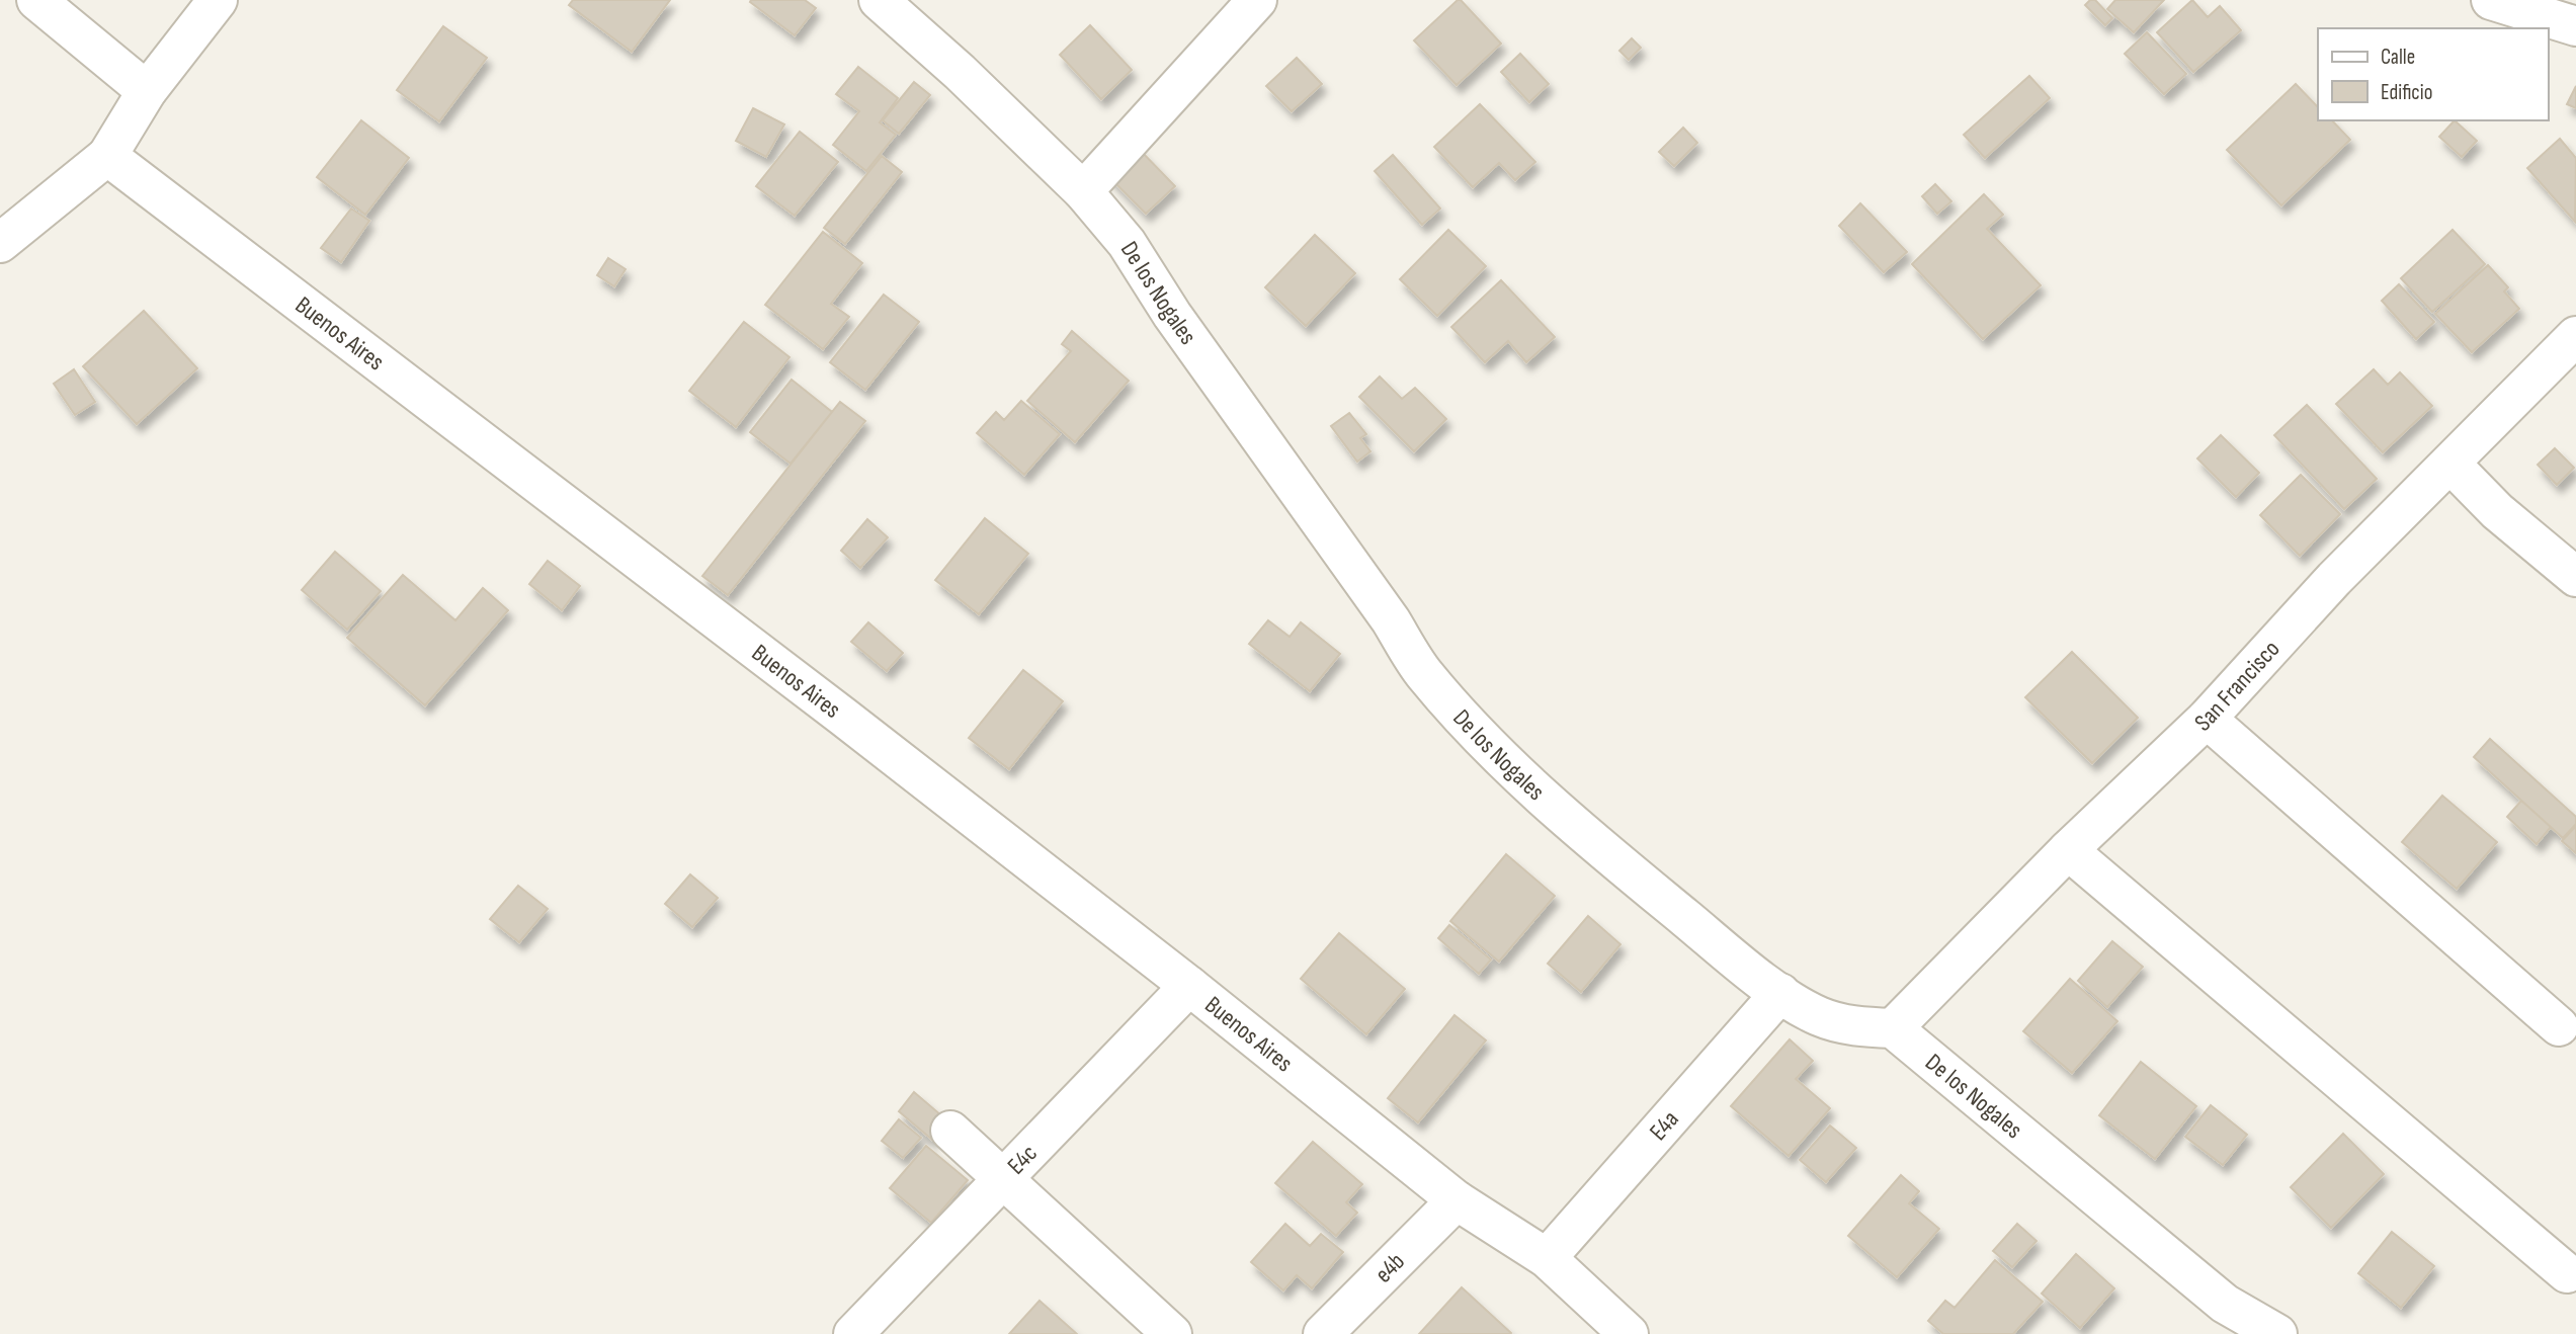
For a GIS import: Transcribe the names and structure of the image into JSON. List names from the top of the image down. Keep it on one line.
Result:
{"streets":{"street":["De los Nogales","Buenos Aires","San Francisco","E4a","E4c","e4b"]},"crossings":[["De los Nogales","San Francisco"],["De los Nogales","E4a"],["Buenos Aires","E4a"],["Buenos Aires","E4c"],["Buenos Aires","e4b"]],"legend":["Calle","Edificio"]}
